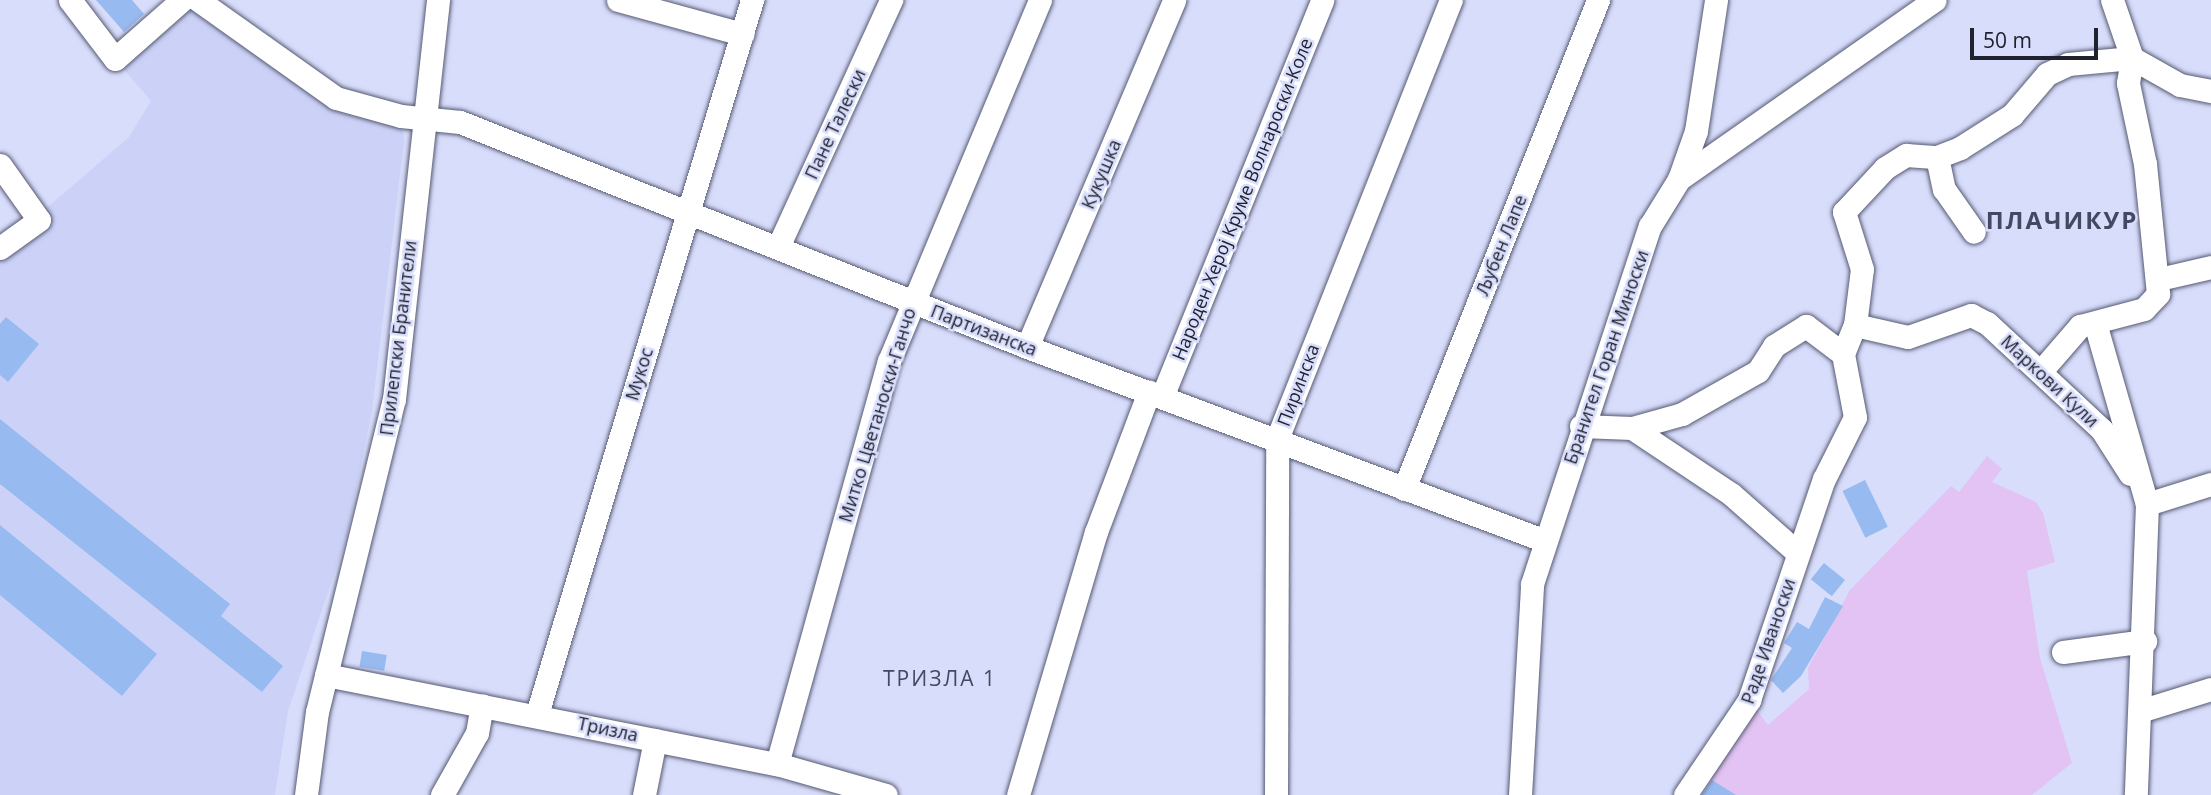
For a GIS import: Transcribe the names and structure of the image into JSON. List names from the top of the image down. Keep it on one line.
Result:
{"streets":{"street":["Пане Талески","Кукушка","Народен Херој Круме Волнароски-Коле","Љубен Лапе","Партизанска","Прилепски Бранители","Бранител Горан Миноски","Мукос","Маркови Кули","Пиринска","Митко Цветаноски-Ганчо","Раде Иваноски","Тризла"]},"crossings":[["Пане Талески","Партизанска"],["Кукушка","Партизанска"],["Народен Херој Круме Волнароски-Коле","Партизанска"],["Љубен Лапе","Партизанска"],["Партизанска","Прилепски Бранители"],["Партизанска","Бранител Горан Миноски"],["Партизанска","Мукос"],["Партизанска","Пиринска"],["Партизанска","Митко Цветаноски-Ганчо"],["Прилепски Бранители","Тризла"],["Мукос","Тризла"],["Митко Цветаноски-Ганчо","Тризла"]],"districts":["ПЛАЧИКУР","ТРИЗЛА 1"],"scale_bar":"50 m"}
